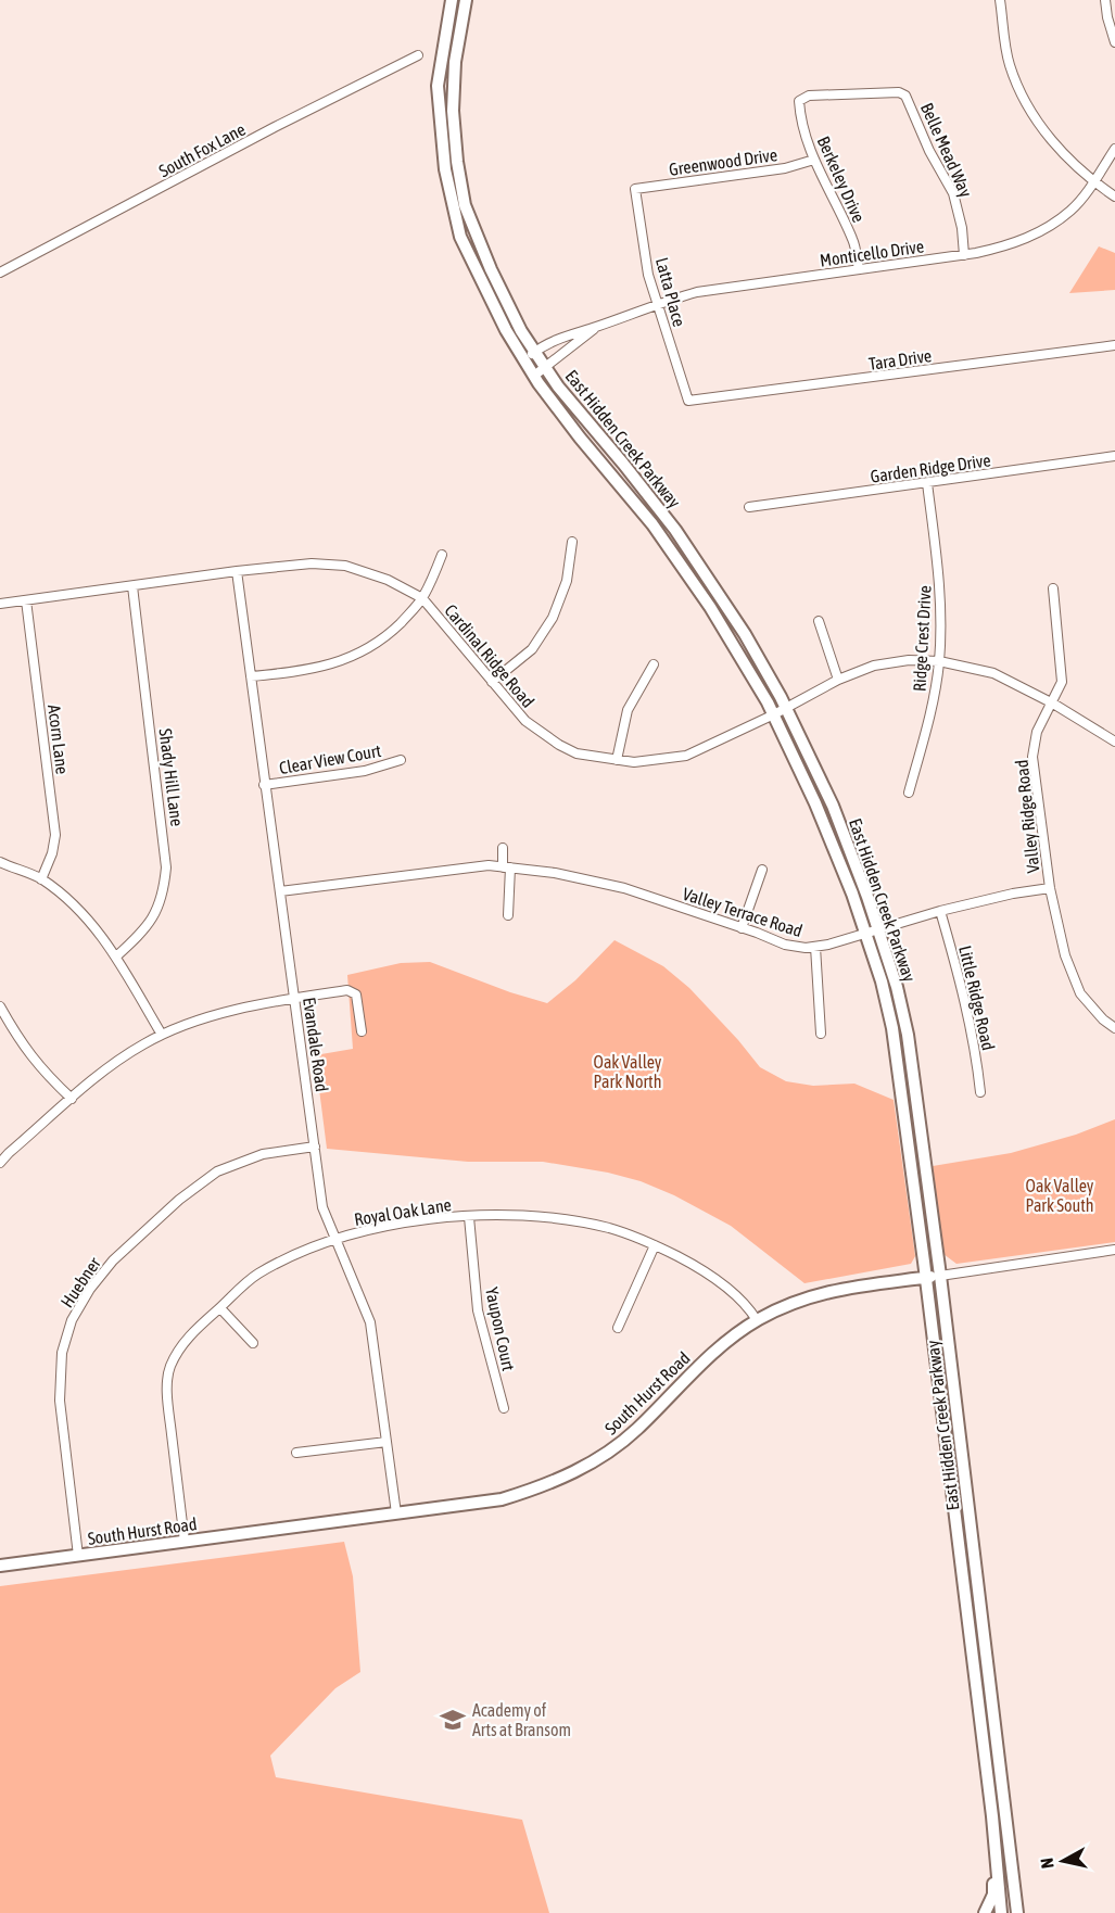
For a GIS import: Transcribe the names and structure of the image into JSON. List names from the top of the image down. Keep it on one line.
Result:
{"streets":{"main road":["East Hidden Creek Parkway","South Hurst Road"],"street":["South Fox Lane","Belle Mead Way","Greenwood Drive","Berkeley Drive","Monticello Drive","Latta Place","Tara Drive","Garden Ridge Drive","Ridge Crest Drive","Cardinal Ridge Road","Acorn Lane","Clear View Court","Shady Hill Lane","Valley Ridge Road","Valley Terrace Road","Little Ridge Road","Evandale Road","Royal Oak Lane","Huebner","Yaupon Court"]},"crossings":[["Belle Mead Way","Berkeley Drive"],["Belle Mead Way","Monticello Drive"],["Greenwood Drive","Berkeley Drive"],["Greenwood Drive","Latta Place"],["Berkeley Drive","Monticello Drive"],["Monticello Drive","Latta Place"],["Monticello Drive","East Hidden Creek Parkway"],["Latta Place","Tara Drive"],["East Hidden Creek Parkway","Cardinal Ridge Road"],["East Hidden Creek Parkway","Valley Terrace Road"],["East Hidden Creek Parkway","South Hurst Road"],["Garden Ridge Drive","Ridge Crest Drive"],["Ridge Crest Drive","Cardinal Ridge Road"],["Cardinal Ridge Road","Acorn Lane"],["Cardinal Ridge Road","Shady Hill Lane"],["Cardinal Ridge Road","Valley Ridge Road"],["Cardinal Ridge Road","Evandale Road"],["Clear View Court","Evandale Road"],["Valley Ridge Road","Valley Terrace Road"],["Valley Terrace Road","Little Ridge Road"],["Valley Terrace Road","Evandale Road"],["Evandale Road","Royal Oak Lane"],["Evandale Road","Huebner"],["Evandale Road","South Hurst Road"],["Royal Oak Lane","Yaupon Court"],["Royal Oak Lane","South Hurst Road"],["Huebner","South Hurst Road"]],"parks":["Oak Valley Park North","Oak Valley Park South"],"places":{"school or university":["Academy of Arts at Bransom"]},"north":"left"}
